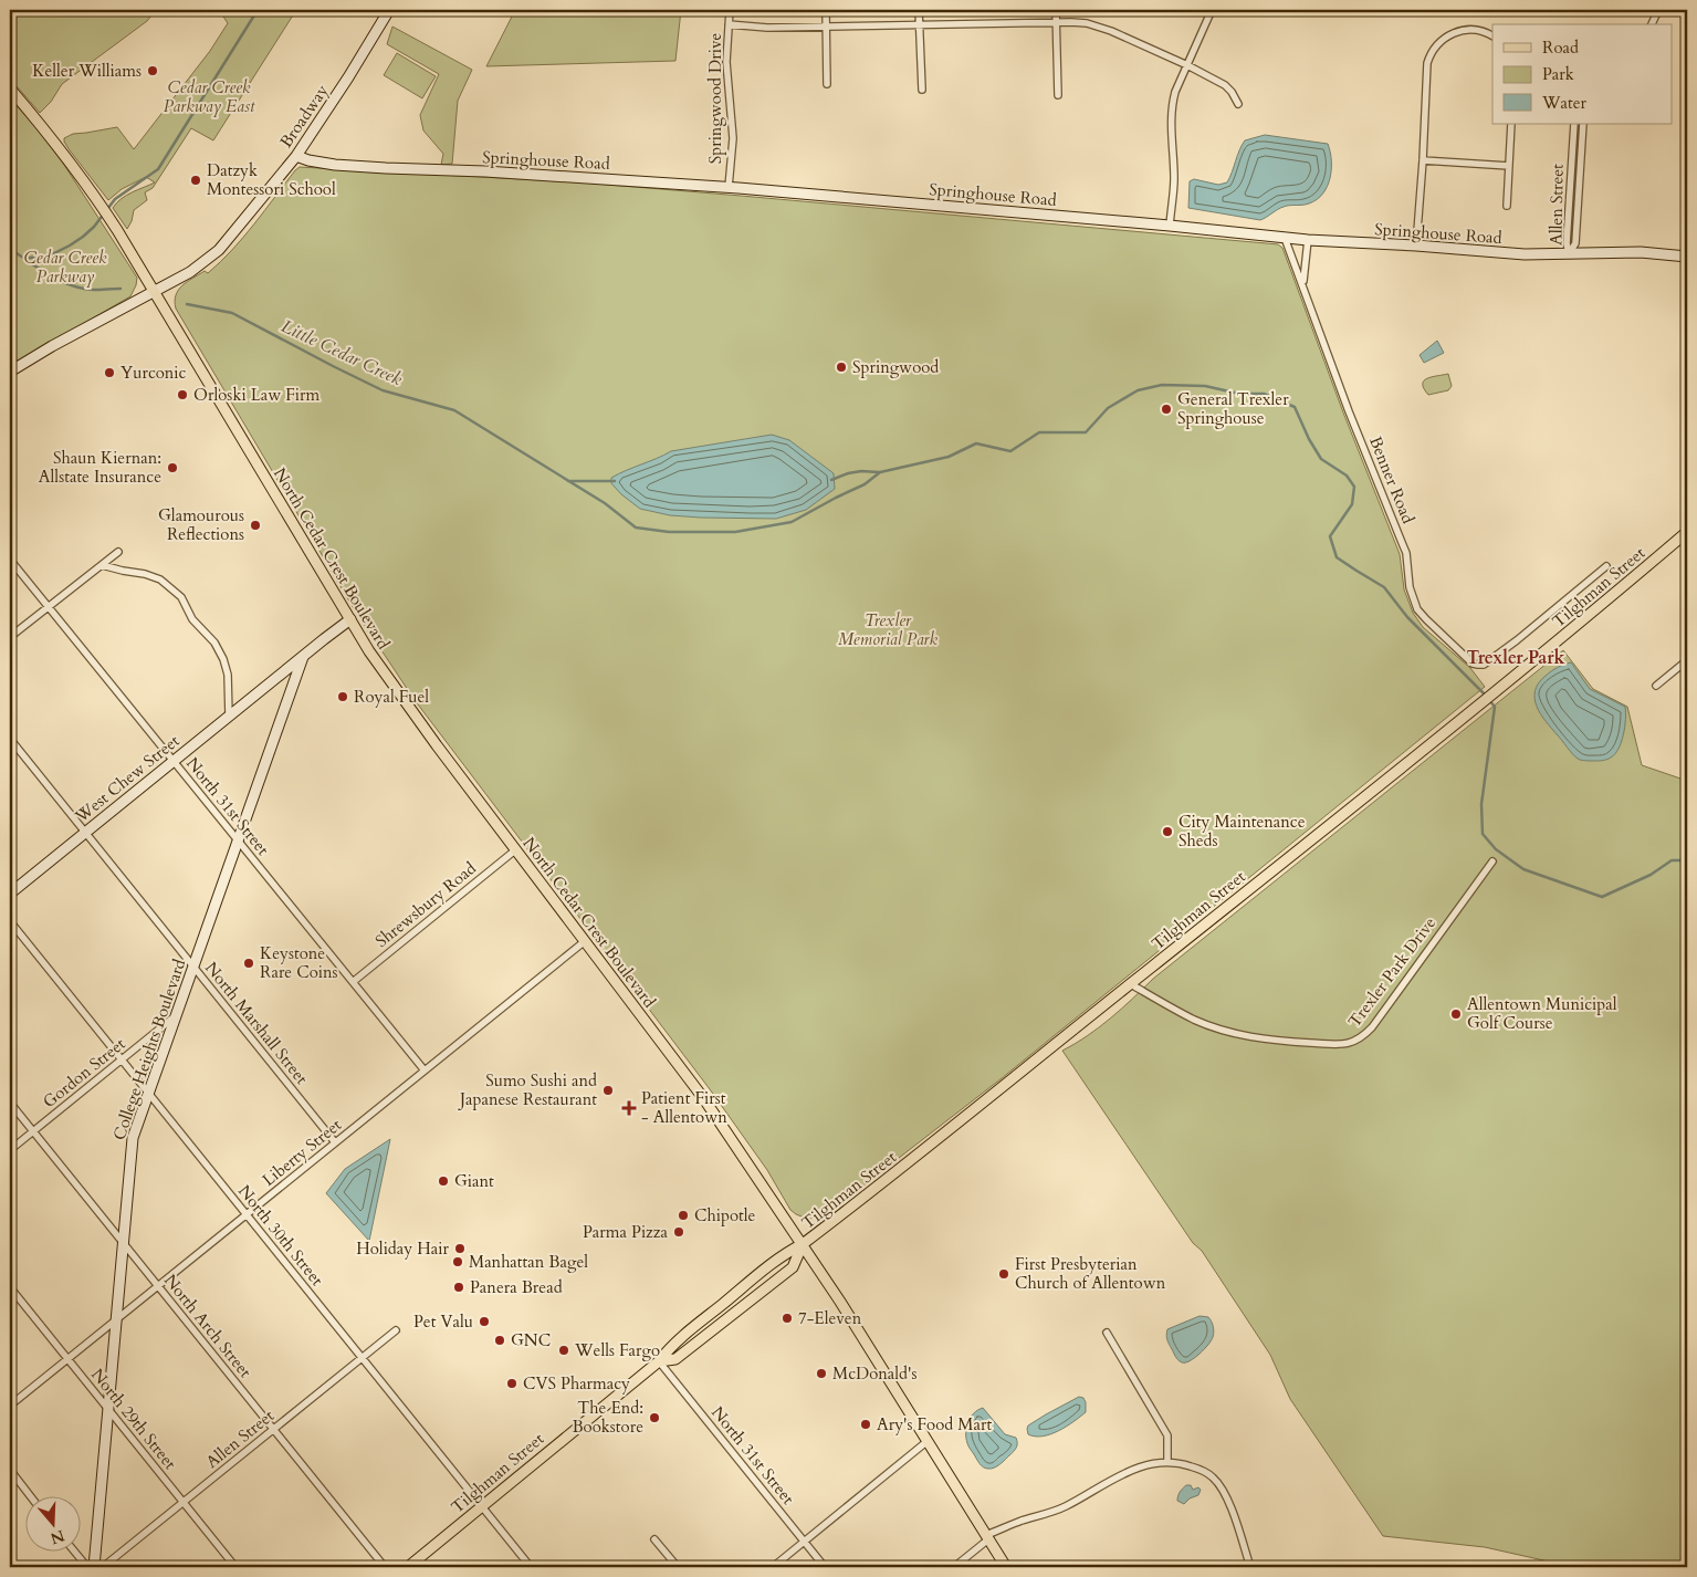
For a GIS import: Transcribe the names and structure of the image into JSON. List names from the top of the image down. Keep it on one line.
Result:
{"streets":{"main road":["North Cedar Crest Boulevard","Tilghman Street"],"street":["Springwood Drive","Broadway","Springhouse Road","Allen Street","Benner Road","West Chew Street","North 31st Street","Shrewsbury Road","Trexler Park Drive","North Marshall Street","College Heights Boulevard","Gordon Street","Liberty Street","North 30th Street","North Arch Street","North 29th Street"]},"crossings":[["Springwood Drive","Springhouse Road"],["Broadway","Springhouse Road"],["Broadway","North Cedar Crest Boulevard"],["Springhouse Road","Allen Street"],["Springhouse Road","Benner Road"],["Allen Street","North 30th Street"],["Allen Street","North Arch Street"],["Allen Street","North 29th Street"],["North Cedar Crest Boulevard","Tilghman Street"],["North Cedar Crest Boulevard","West Chew Street"],["North Cedar Crest Boulevard","Shrewsbury Road"],["North Cedar Crest Boulevard","Liberty Street"],["Tilghman Street","North 31st Street"],["Tilghman Street","Trexler Park Drive"],["Tilghman Street","North 30th Street"],["West Chew Street","North 31st Street"],["West Chew Street","North Marshall Street"],["West Chew Street","College Heights Boulevard"],["North 31st Street","Shrewsbury Road"],["North 31st Street","College Heights Boulevard"],["North 31st Street","Liberty Street"],["North Marshall Street","College Heights Boulevard"],["North Marshall Street","Liberty Street"],["College Heights Boulevard","Gordon Street"],["College Heights Boulevard","Liberty Street"],["College Heights Boulevard","North 30th Street"],["College Heights Boulevard","North Arch Street"],["College Heights Boulevard","North 29th Street"],["Gordon Street","North 30th Street"],["Gordon Street","North Arch Street"],["Liberty Street","North 30th Street"],["Liberty Street","North Arch Street"],["Liberty Street","North 29th Street"]],"districts":["Trexler Park"],"water":["Little Cedar Creek"],"parks":["Cedar Creek Parkway East","Cedar Creek Parkway","Trexler Memorial Park"],"places":{"other":["Keller Williams","Datzyk Montessori School","Springwood","Yurconic","Orloski Law Firm","General Trexler Springhouse","Shaun Kiernan: Allstate Insurance","Glamourous Reflections","Royal Fuel","City Maintenance Sheds","Keystone Rare Coins","Allentown Municipal Golf Course","Sumo Sushi and Japanese Restaurant","Giant","Chipotle","Parma Pizza","Holiday Hair","Manhattan Bagel","First Presbyterian Church of Allentown","Panera Bread","7-Eleven","Pet Valu","GNC","Wells Fargo","McDonald's","CVS Pharmacy","The End: Bookstore","Ary's Food Mart"],"health":["Patient First - Allentown"]},"legend":["Road","Park","Water"],"north":"bottom"}
